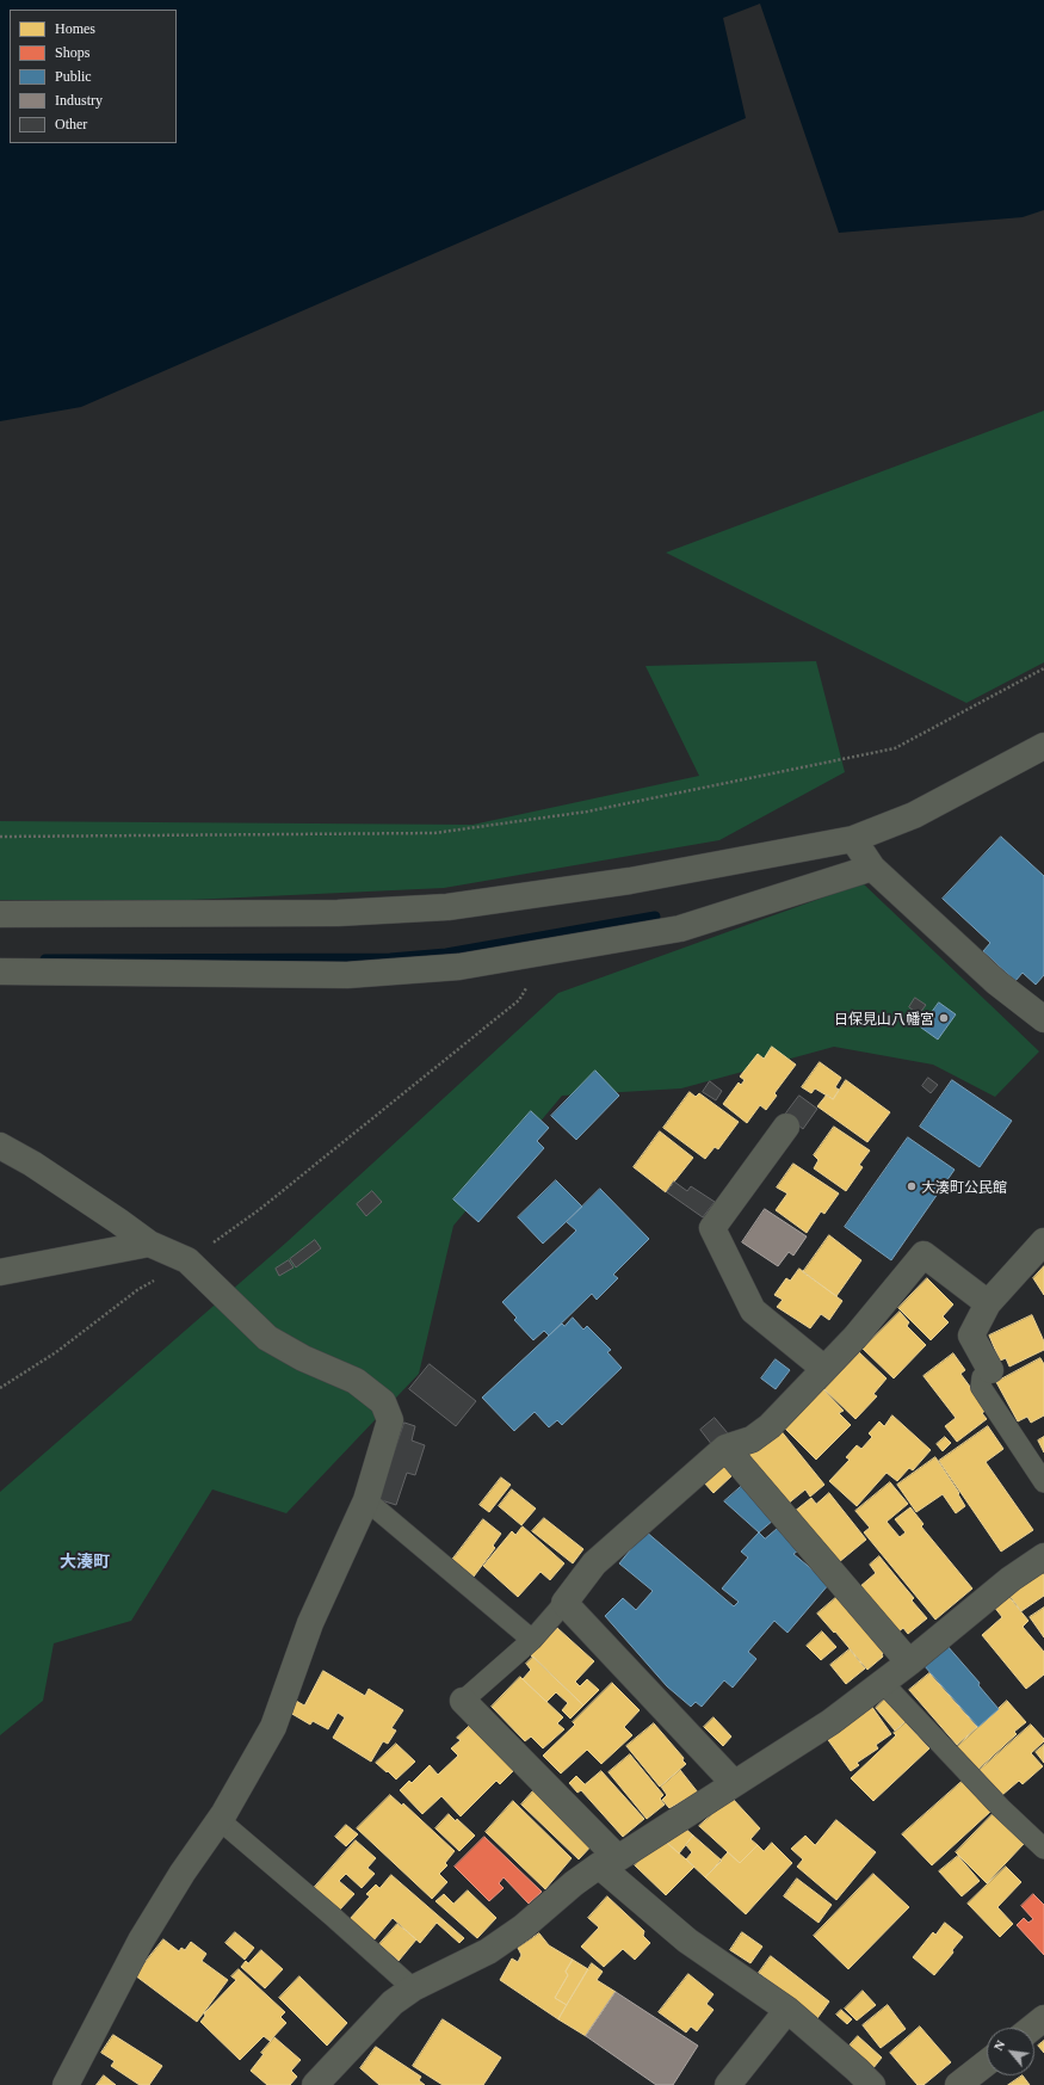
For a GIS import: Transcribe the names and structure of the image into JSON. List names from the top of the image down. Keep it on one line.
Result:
{"districts":["大湊町"],"places":["日保見山八幡宮","大湊町公民館"],"legend":["Homes","Shops","Public","Industry","Other"],"north":"top left"}
